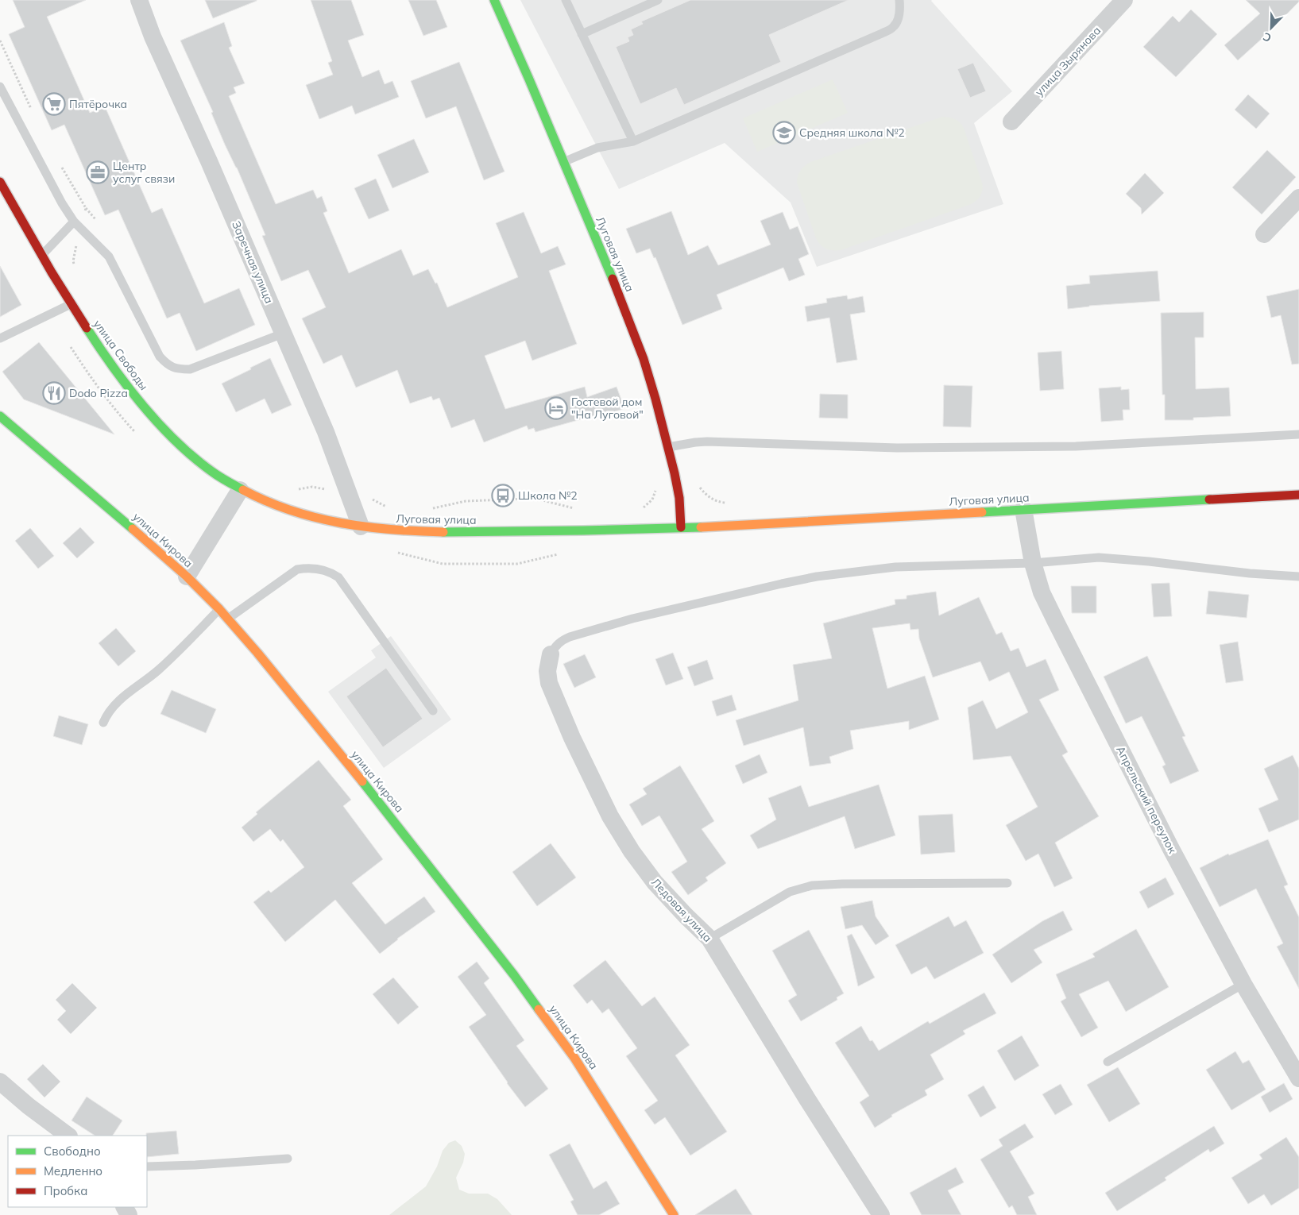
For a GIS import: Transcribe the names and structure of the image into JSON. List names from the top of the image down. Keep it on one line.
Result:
{"streets":{"street":["улица Зырянова","Луговая улица","Заречная улица","улица Свободы","улица Кирова","Апрельский переулок","Ледовая улица"]},"crossings":[["Луговая улица","Заречная улица"],["Луговая улица","улица Свободы"],["Луговая улица","Апрельский переулок"]],"places":{"supermarket":["Пятёрочка"],"school or university":["Средняя школа №2"],"office":["Центр услуг связи"],"restaurant":["Dodo Pizza"],"hotel":["Гостевой дом \"На Луговой\""],"bus stop":["Школа №2"]},"legend":["Свободно","Медленно","Пробка"],"north":"bottom left"}
